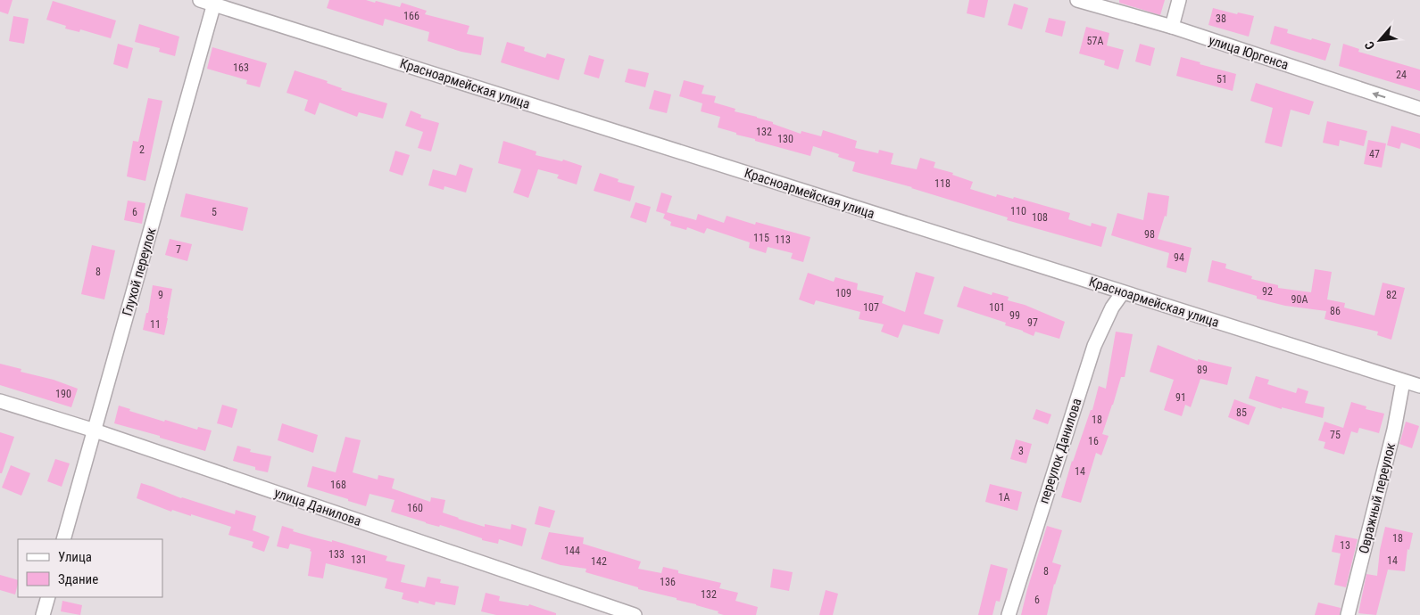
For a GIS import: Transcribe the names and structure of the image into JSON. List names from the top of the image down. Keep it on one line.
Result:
{"streets":{"street":["улица Юргенса","Красноармейская улица","Глухой переулок","переулок Данилова","Овражный переулок","улица Данилова"]},"crossings":[["Красноармейская улица","Глухой переулок"],["Красноармейская улица","переулок Данилова"],["Красноармейская улица","Овражный переулок"],["Глухой переулок","улица Данилова"]],"one_way":["улица Юргенса"],"house_numbers":["166","38","57А","163","24","51","132","130","2","47","118","110","6","5","108","98","115","113","7","94","8","92","109","9","82","90А","107","101","86","99","97","11","89","190","91","85","18","75","16","3","14","168","1А","160","18","13","144","133","131","14","142","8","136","132","6"],"legend":["Улица","Здание"],"north":"bottom left"}
